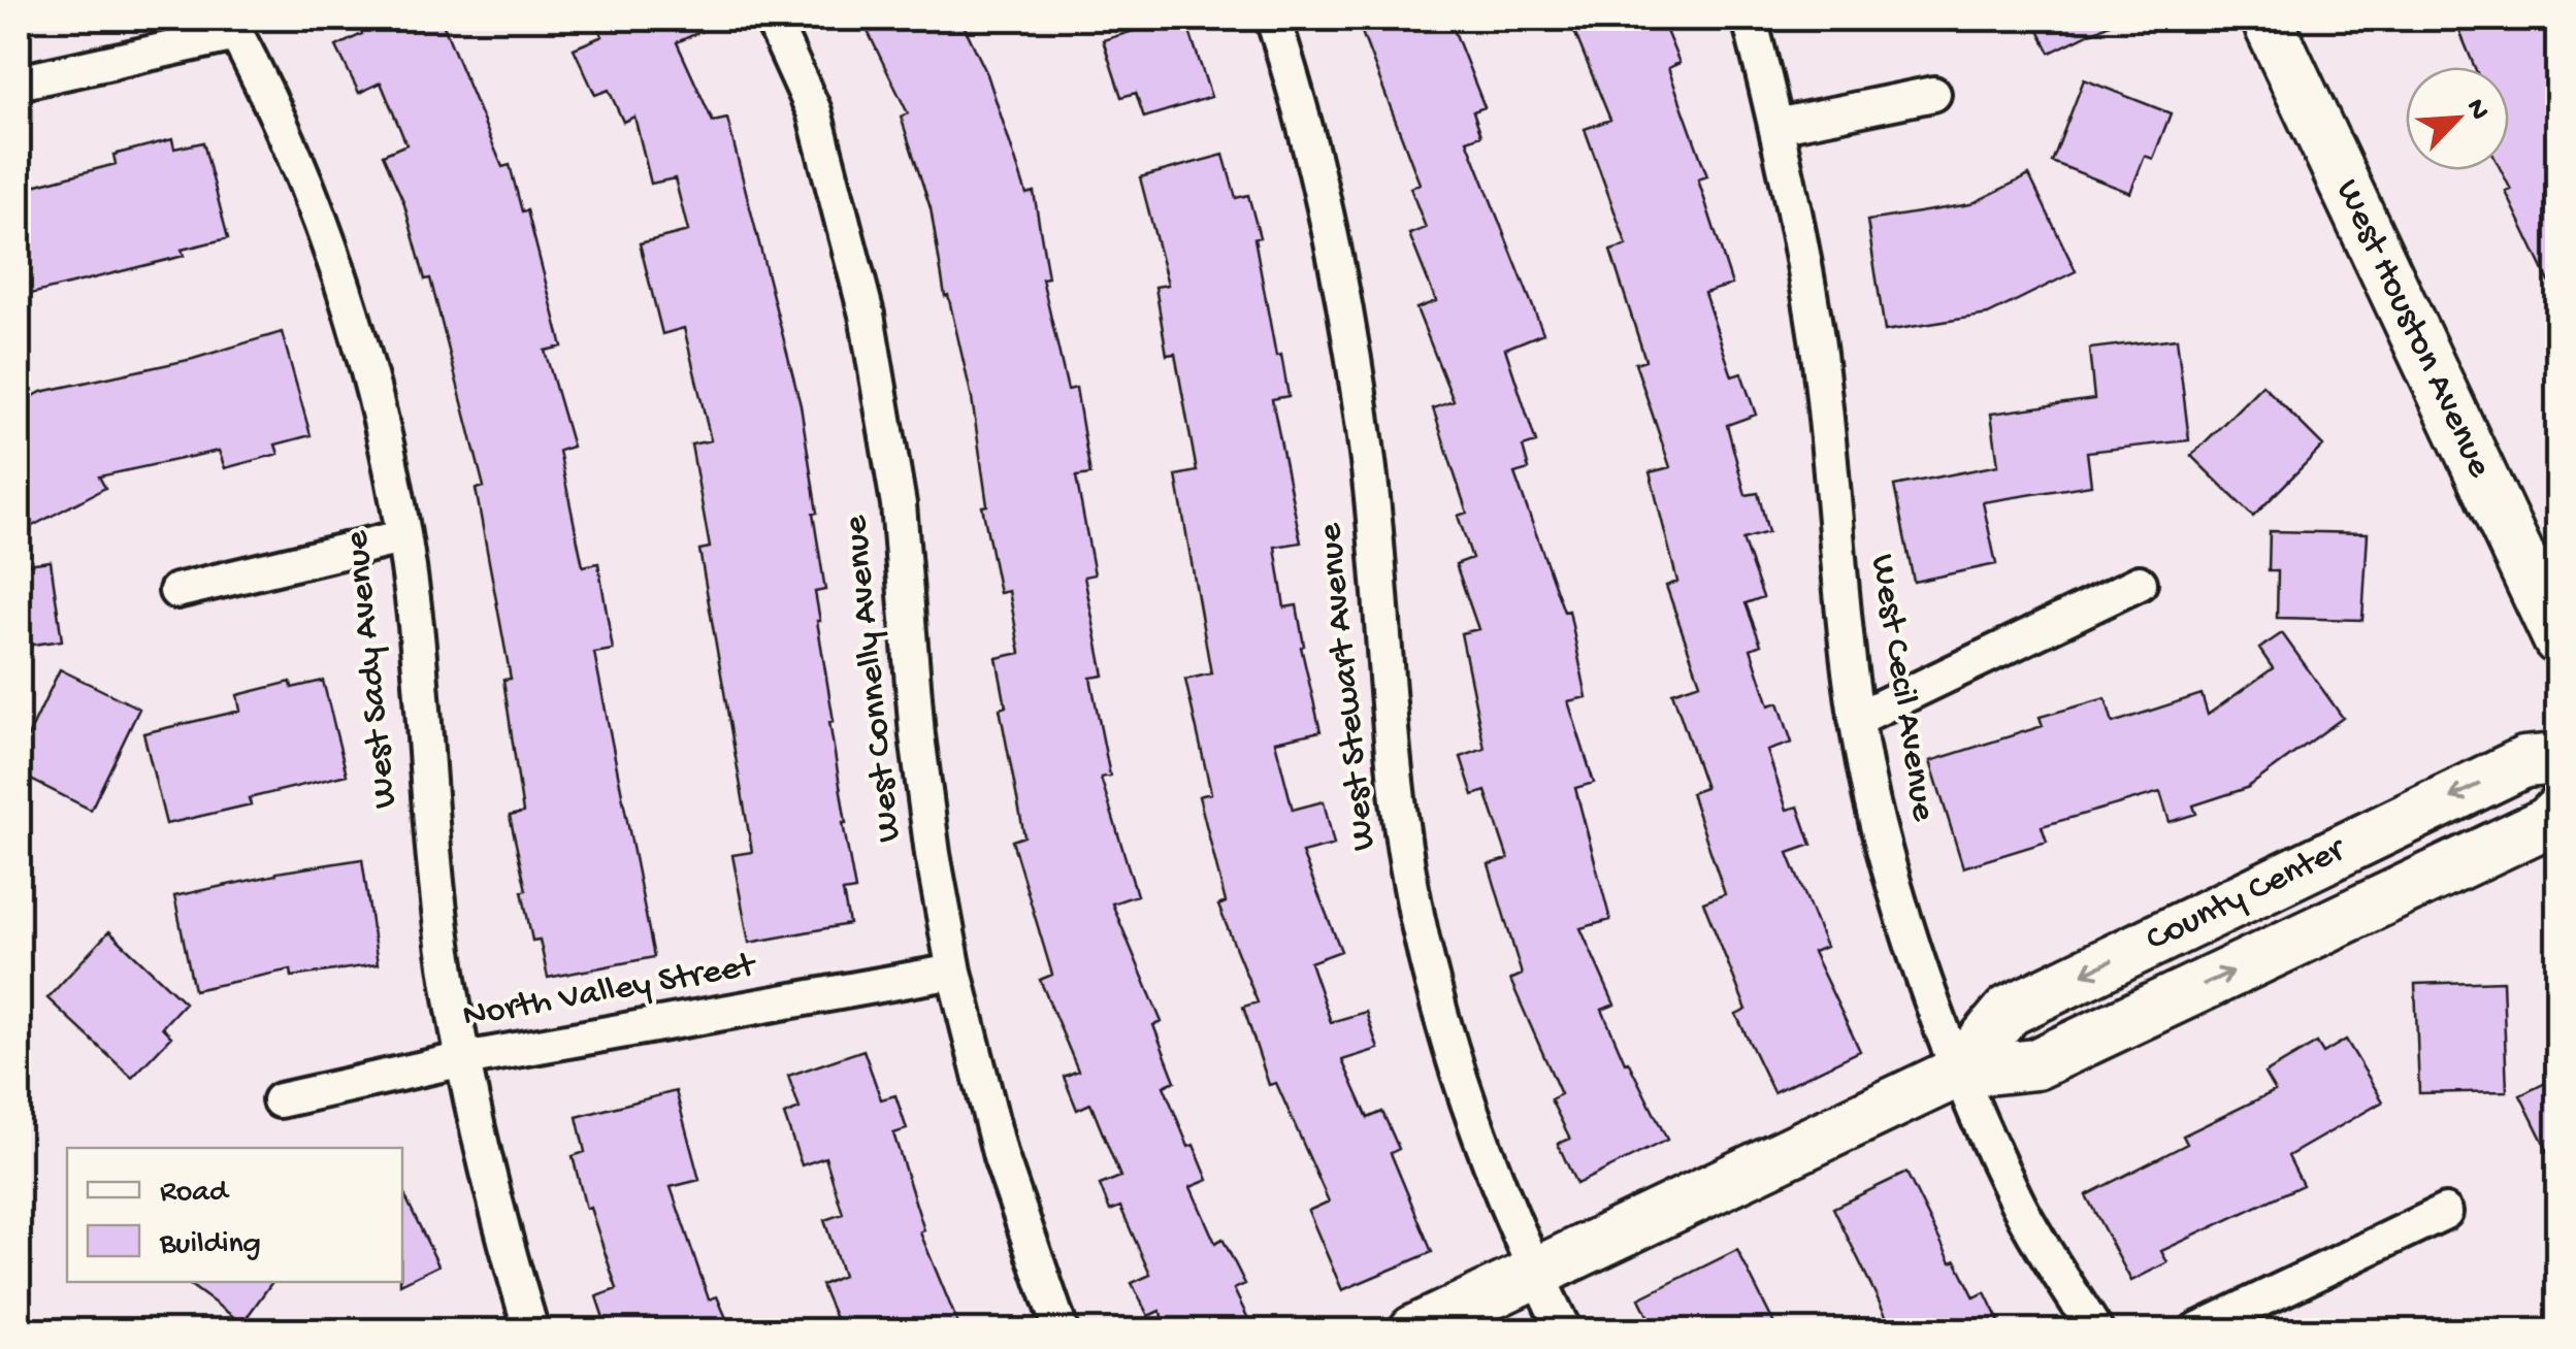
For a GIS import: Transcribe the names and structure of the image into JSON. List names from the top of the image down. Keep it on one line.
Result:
{"streets":{"street":["West Houston Avenue","West Sady Avenue","West Connelly Avenue","West Stewart Avenue","West Cecil Avenue","County Center","North Valley Street"]},"crossings":[["West Sady Avenue","North Valley Street"],["West Connelly Avenue","North Valley Street"],["West Stewart Avenue","County Center"],["West Cecil Avenue","County Center"]],"legend":["Road","Building"],"north":"top right"}
